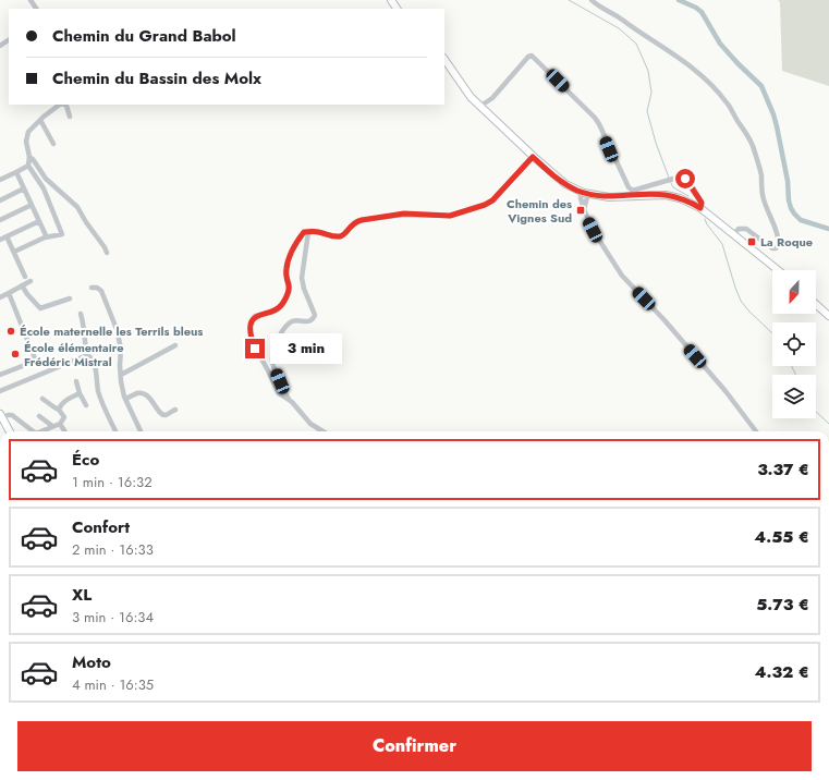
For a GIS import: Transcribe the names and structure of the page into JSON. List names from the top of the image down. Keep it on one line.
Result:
{"places":{"transit":["Chemin des Vignes Sud","La Roque"],"other":["École maternelle les Terrils bleus","École élémentaire Frédéric Mistral"]},"north":"bottom","page":{"banner":["Chemin du Grand Babol","Chemin du Bassin des Molx"],"bubble":"3 min","list":[{"name":"Éco","note":"1 min · 16:32","value":"3.37 €"},{"name":"Confort","note":"2 min · 16:33","value":"4.55 €"},{"name":"XL","note":"3 min · 16:34","value":"5.73 €"},{"name":"Moto","note":"4 min · 16:35","value":"4.32 €"}],"buttons":"Confirmer"}}
